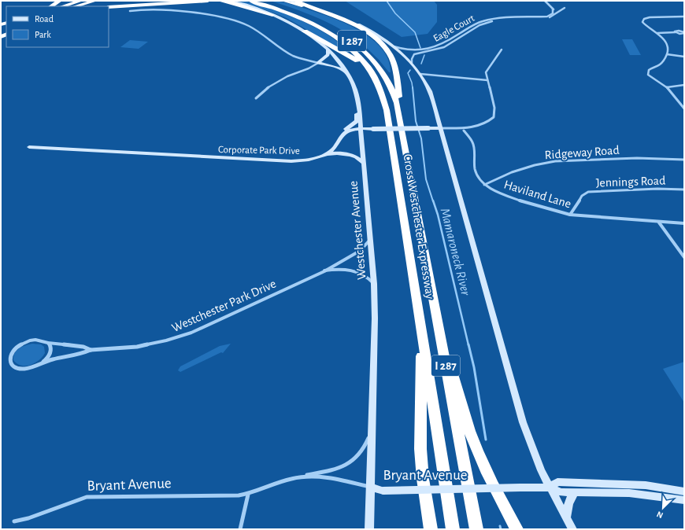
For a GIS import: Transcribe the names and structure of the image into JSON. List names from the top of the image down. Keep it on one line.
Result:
{"streets":{"highway":["I 287","Cross Westchester Expressway"],"main road":["Corporate Park Drive","Westchester Avenue","Bryant Avenue"],"street":["Eagle Court","Ridgeway Road","Jennings Road","Haviland Lane","Westchester Park Drive"]},"crossings":[["Corporate Park Drive","Westchester Avenue"],["Ridgeway Road","Haviland Lane"],["Jennings Road","Haviland Lane"],["Westchester Avenue","Westchester Park Drive"],["Westchester Avenue","Bryant Avenue"]],"water":["Mamaroneck River"],"legend":["Road","Park"],"north":"bottom left"}
